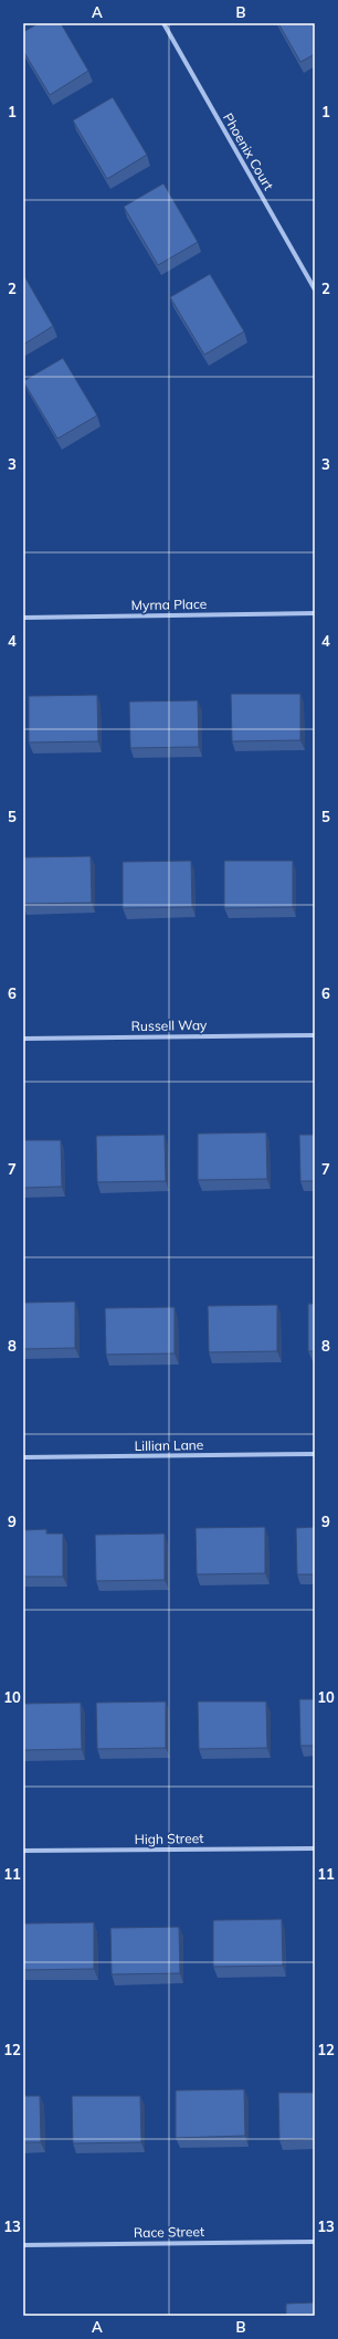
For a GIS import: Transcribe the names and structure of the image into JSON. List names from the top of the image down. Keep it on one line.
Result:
{"streets":{"street":["Phoenix Court","Myrna Place","Russell Way","Lillian Lane","High Street","Race Street"]},"grid":{"columns":["A","B"],"rows":["1","2","3","4","5","6","7","8","9","10","11","12","13"]}}
